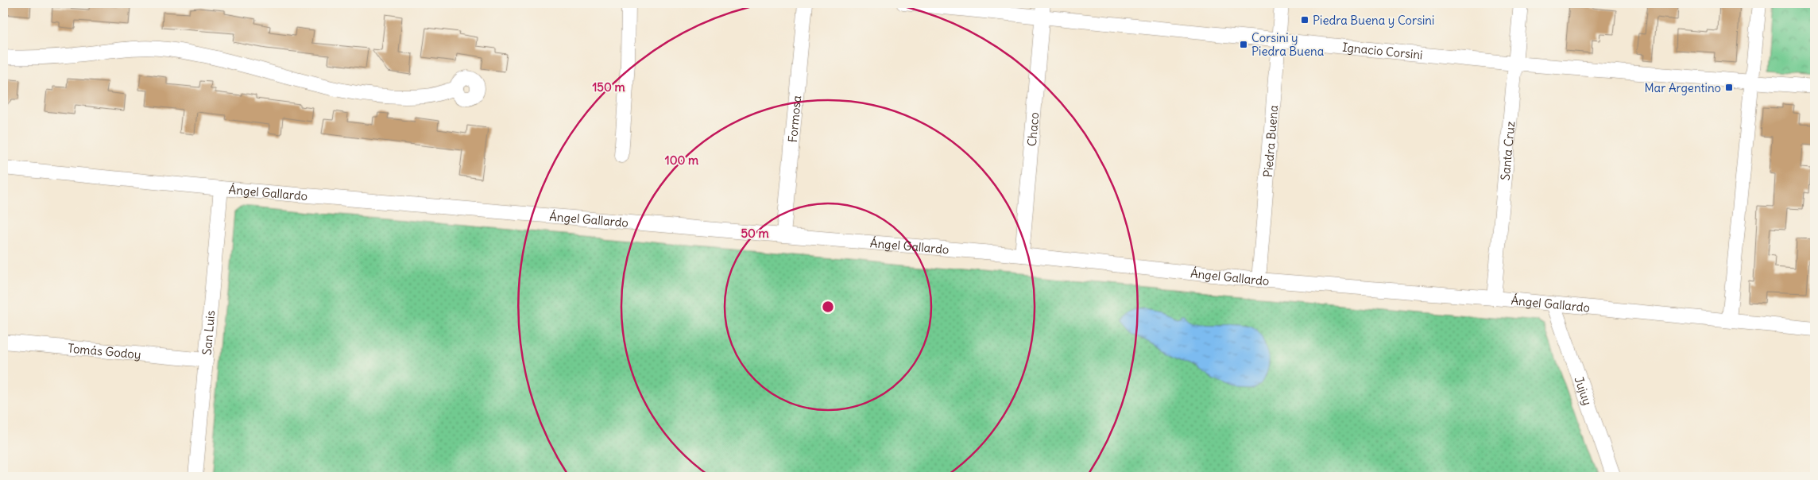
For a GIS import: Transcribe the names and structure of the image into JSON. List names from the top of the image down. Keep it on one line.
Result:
{"streets":{"street":["Ignacio Corsini","Formosa","Chaco","Piedra Buena","Santa Cruz","Ángel Gallardo","San Luis","Tomás Godoy","Jujuy"]},"crossings":[["Ignacio Corsini","Chaco"],["Ignacio Corsini","Piedra Buena"],["Ignacio Corsini","Santa Cruz"],["Formosa","Ángel Gallardo"],["Chaco","Ángel Gallardo"],["Piedra Buena","Ángel Gallardo"],["Santa Cruz","Ángel Gallardo"],["Ángel Gallardo","San Luis"],["Ángel Gallardo","Jujuy"],["San Luis","Tomás Godoy"]],"places":{"transit":["Piedra Buena y Corsini","Corsini y Piedra Buena","Mar Argentino"]},"rings":["150 m","100 m","50 m"]}
